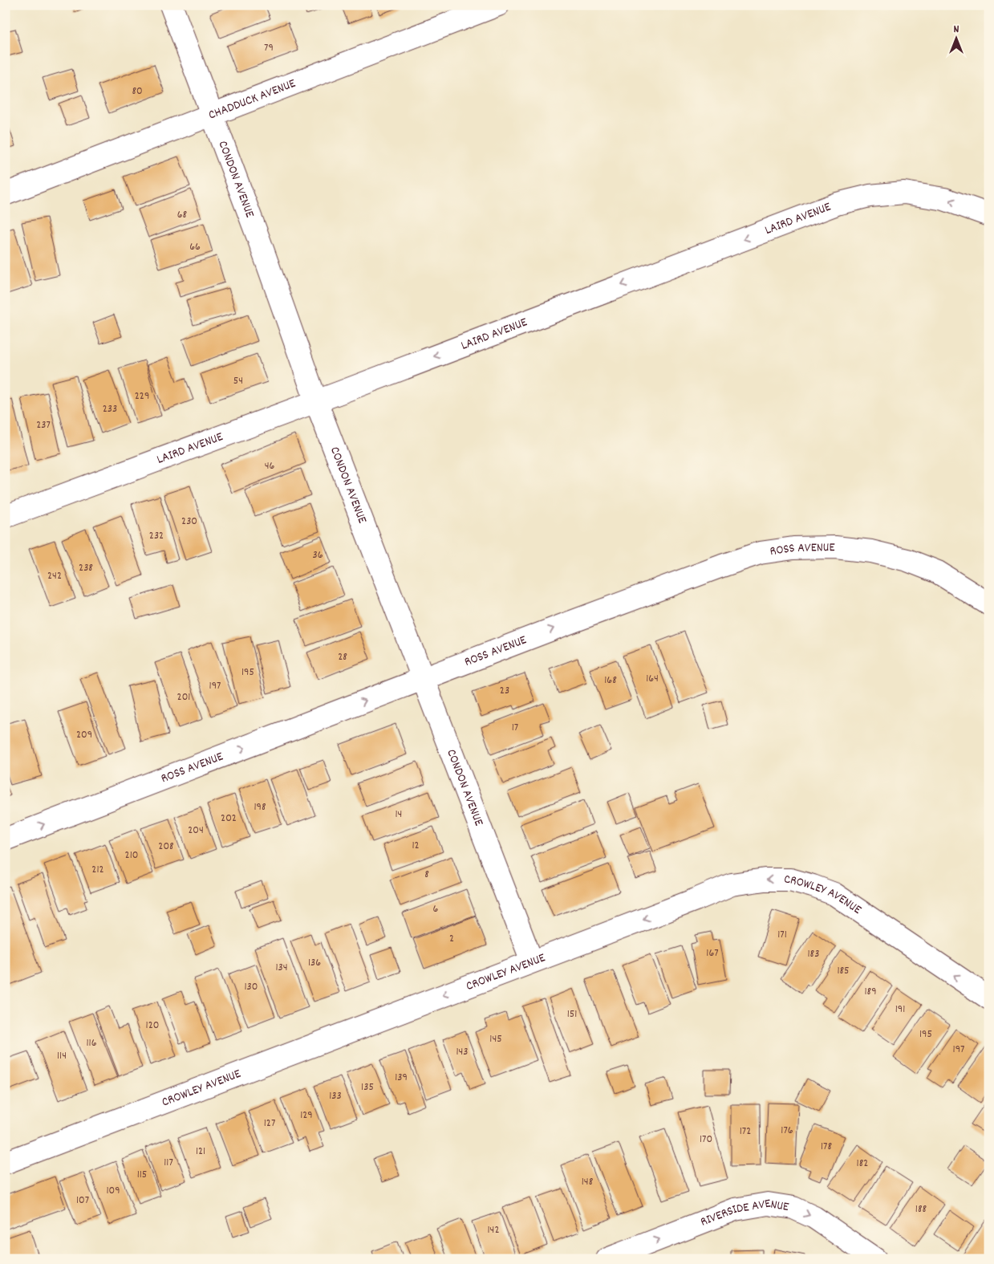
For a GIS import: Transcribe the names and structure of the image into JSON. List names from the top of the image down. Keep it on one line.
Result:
{"streets":{"street":["CHADDUCK AVENUE","CONDON AVENUE","LAIRD AVENUE","ROSS AVENUE","CROWLEY AVENUE","RIVERSIDE AVENUE"]},"crossings":[["CHADDUCK AVENUE","CONDON AVENUE"],["CONDON AVENUE","LAIRD AVENUE"],["CONDON AVENUE","ROSS AVENUE"],["CONDON AVENUE","CROWLEY AVENUE"]],"one_way":["LAIRD AVENUE","ROSS AVENUE","CROWLEY AVENUE","RIVERSIDE AVENUE"],"house_numbers":["79","80","68","66","54","229","233","237","46","230","232","36","238","242","28","195","164","168","197","23","201","17","209","198","14","202","204","12","208","210","212","8","6","171","2","167","183","136","134","185","130","189","191","151","120","195","145","116","197","143","114","139","135","133","129","127","176","172","170","178","121","117","182","115","148","109","107","188","142"],"north":"top"}
